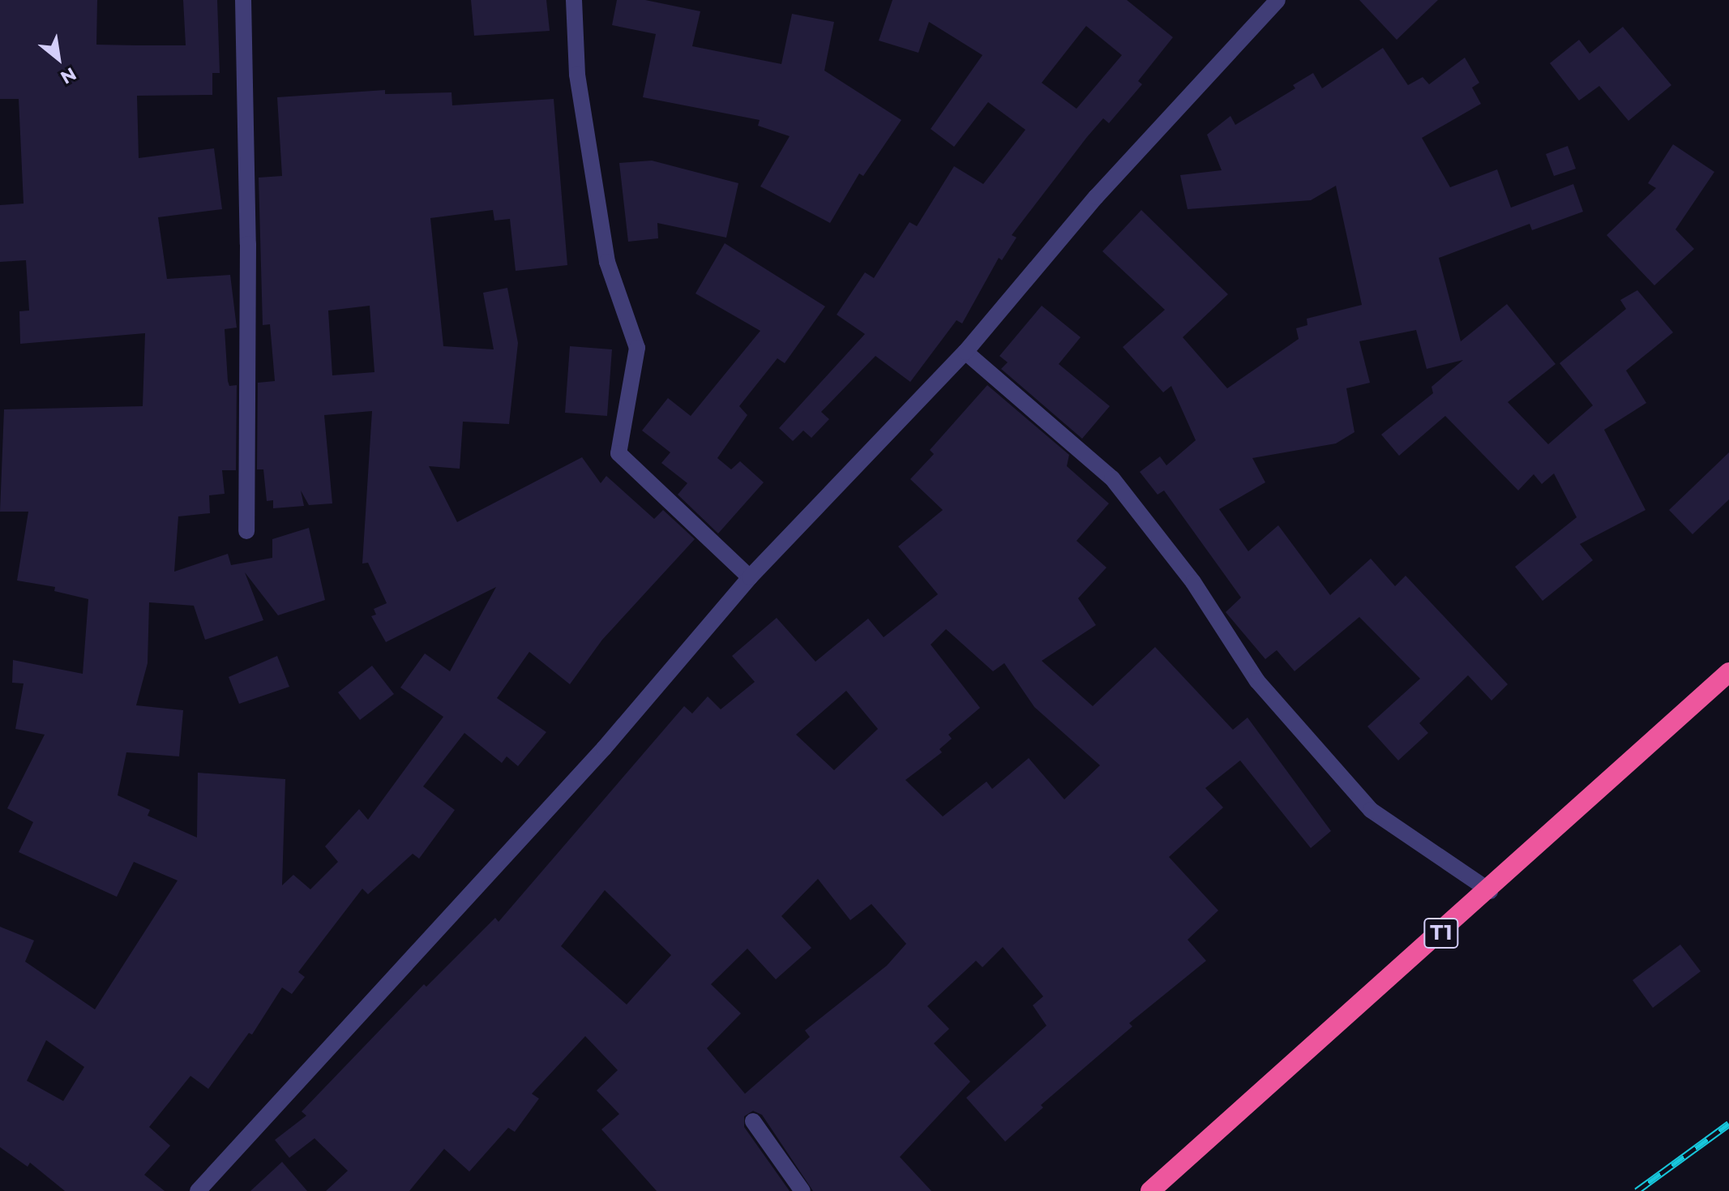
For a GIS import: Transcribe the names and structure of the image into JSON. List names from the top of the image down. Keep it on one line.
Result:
{"streets":{"highway":["T1"]},"north":"bottom right"}
